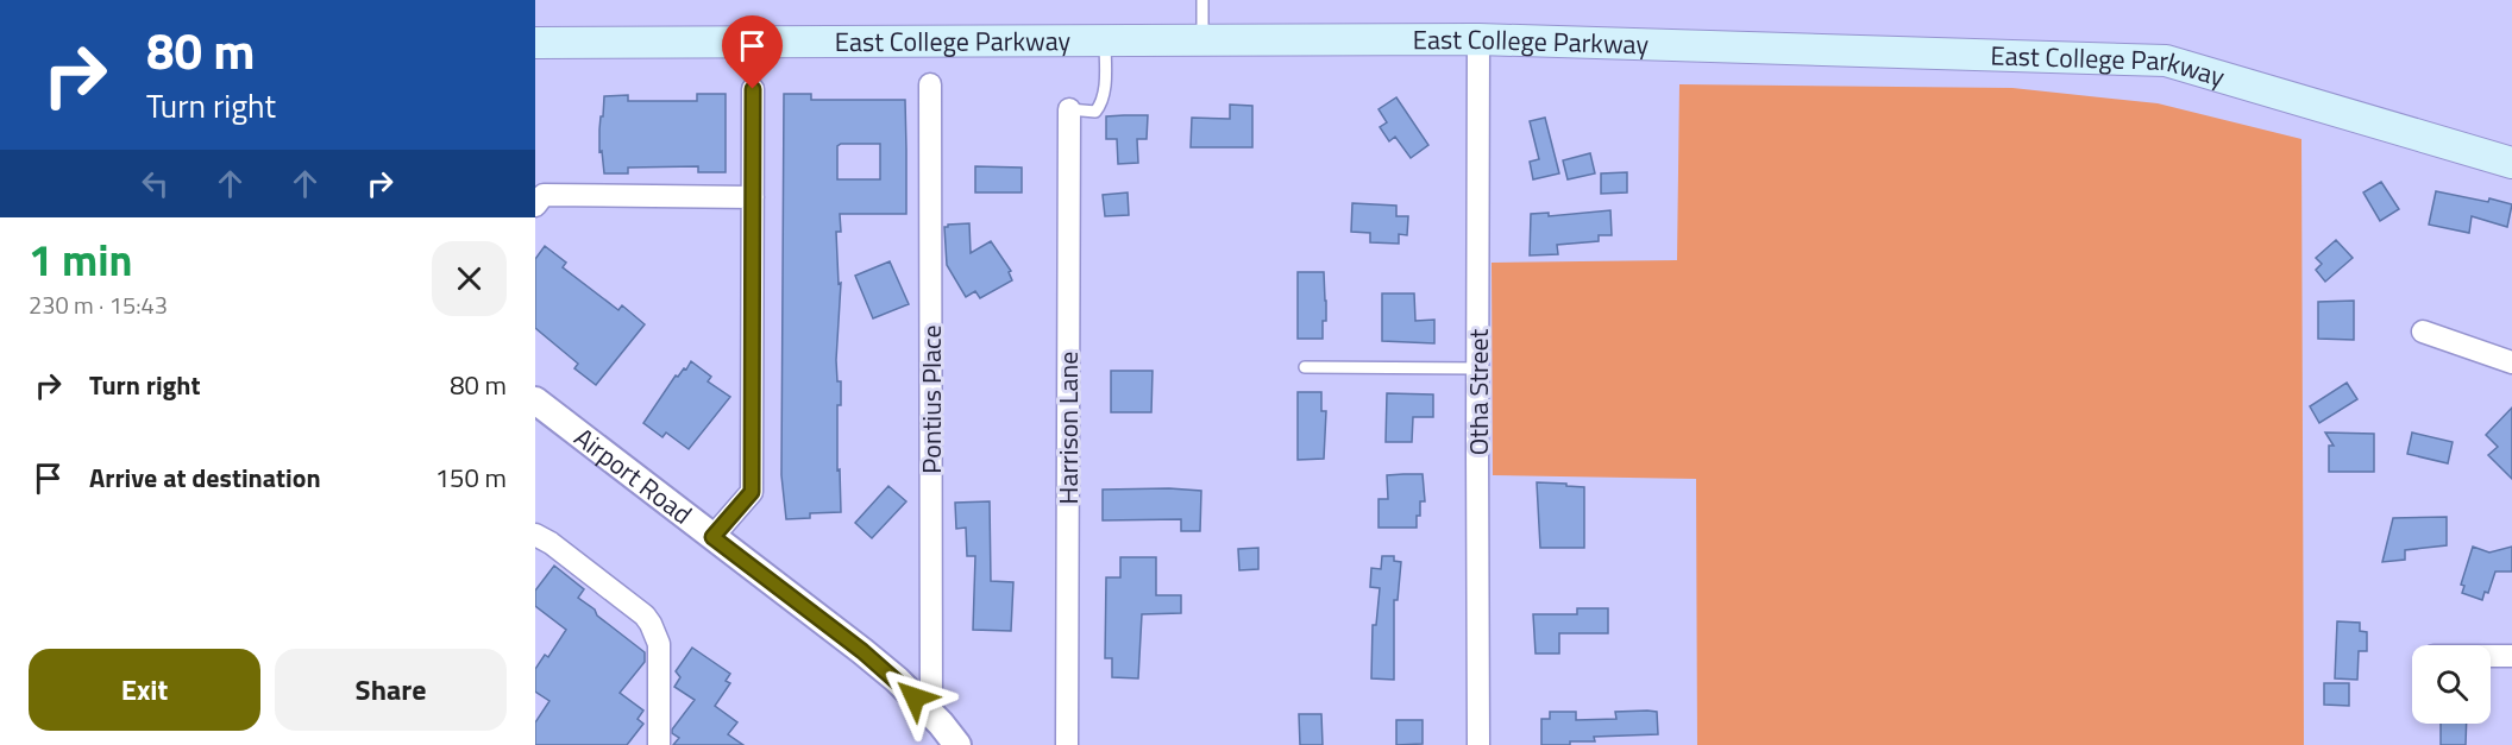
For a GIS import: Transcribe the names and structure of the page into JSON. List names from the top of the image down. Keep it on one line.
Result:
{"streets":{"main road":["East College Parkway"],"street":["Otha Street","Pontius Place","Harrison Lane","Airport Road"]},"crossings":[["East College Parkway","Otha Street"],["Pontius Place","Airport Road"]],"page":{"turn":["80 m","Turn right"],"heading":["1 min","230 m · 15:43"],"list":[{"name":"Turn right","value":"80 m"},{"name":"Arrive at destination","value":"150 m"}],"buttons":["Exit","Share"]}}
